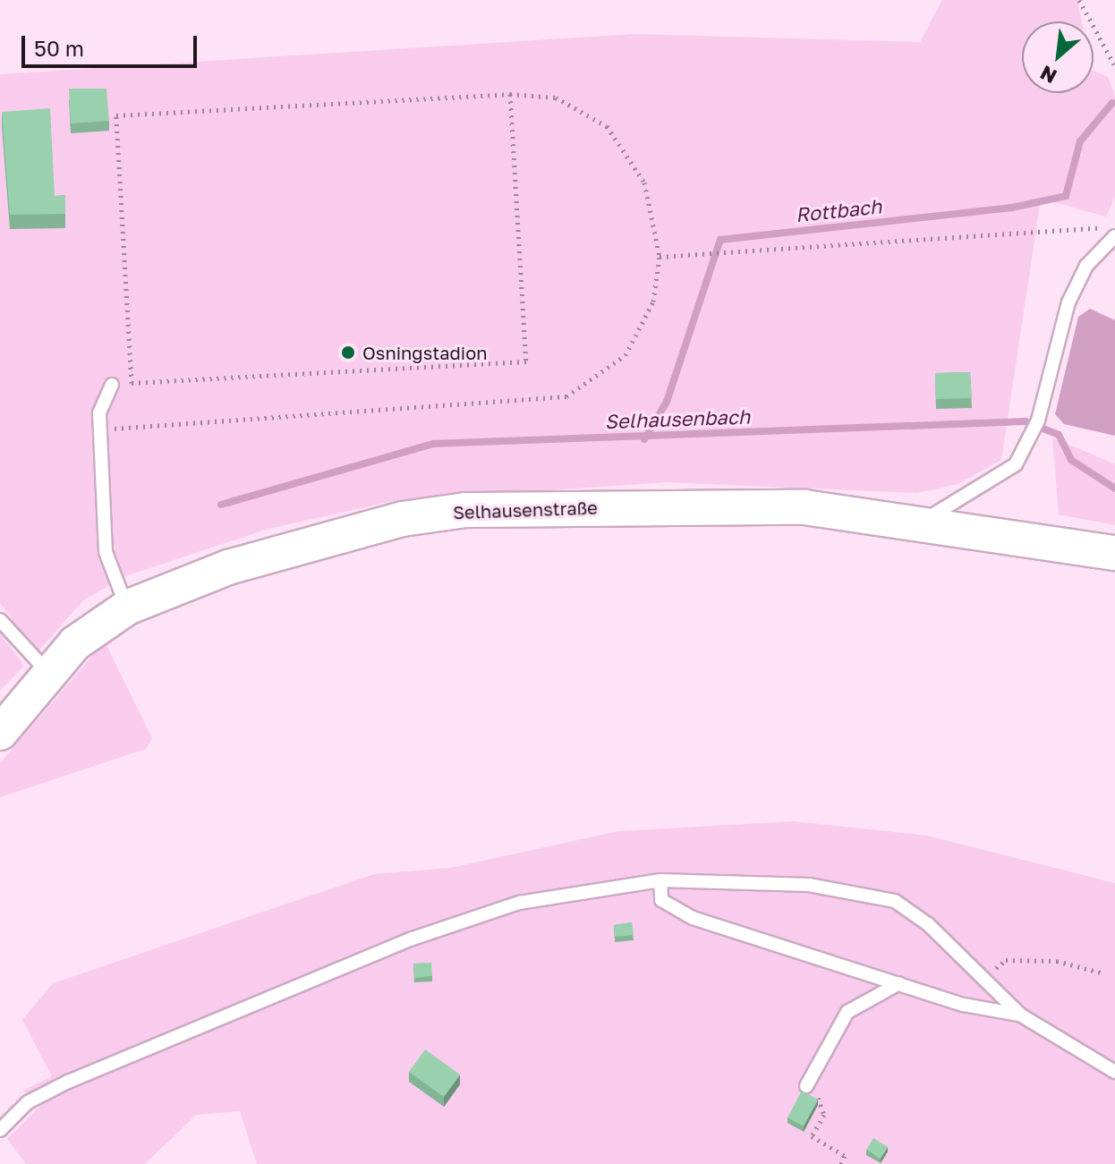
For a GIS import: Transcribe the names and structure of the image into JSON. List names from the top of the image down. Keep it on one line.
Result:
{"streets":{"street":["Selhausenstraße"]},"water":["Rottbach","Selhausenbach"],"places":["Osningstadion"],"scale_bar":"50 m","north":"bottom left"}
